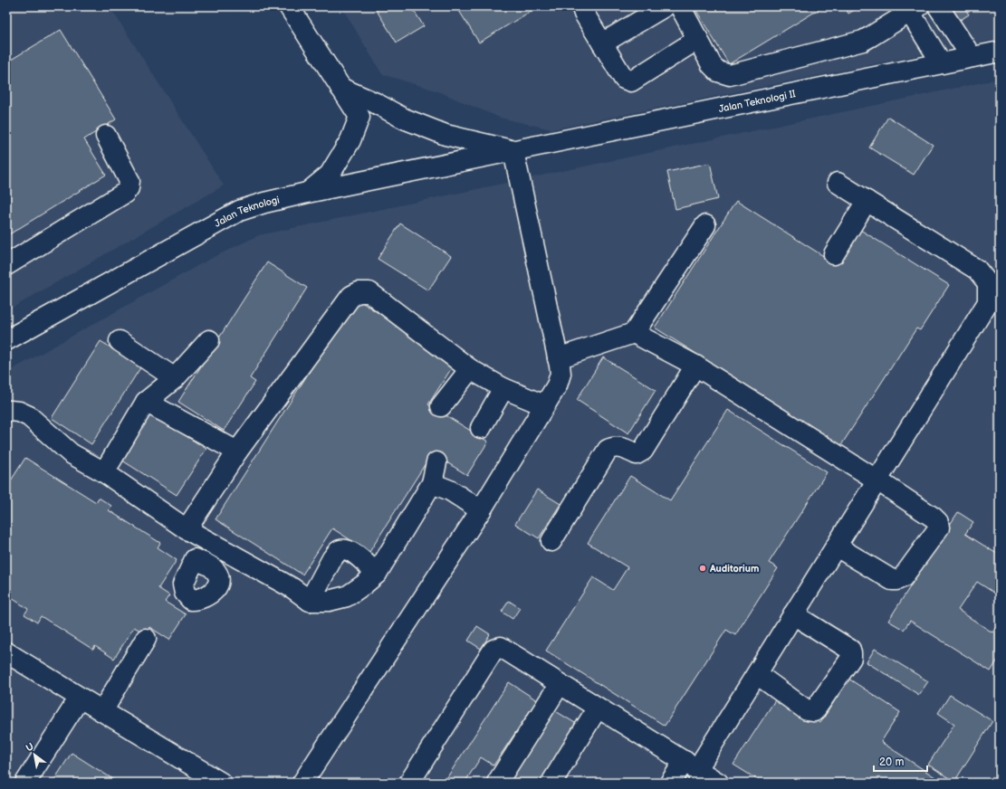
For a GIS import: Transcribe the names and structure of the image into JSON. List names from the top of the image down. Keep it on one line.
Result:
{"streets":{"lane":["Jalan Teknologi II","Jalan Teknologi"]},"crossings":[["Jalan Teknologi II","Jalan Teknologi"]],"places":["Auditorium"],"scale_bar":"20 m","north":"top left"}
